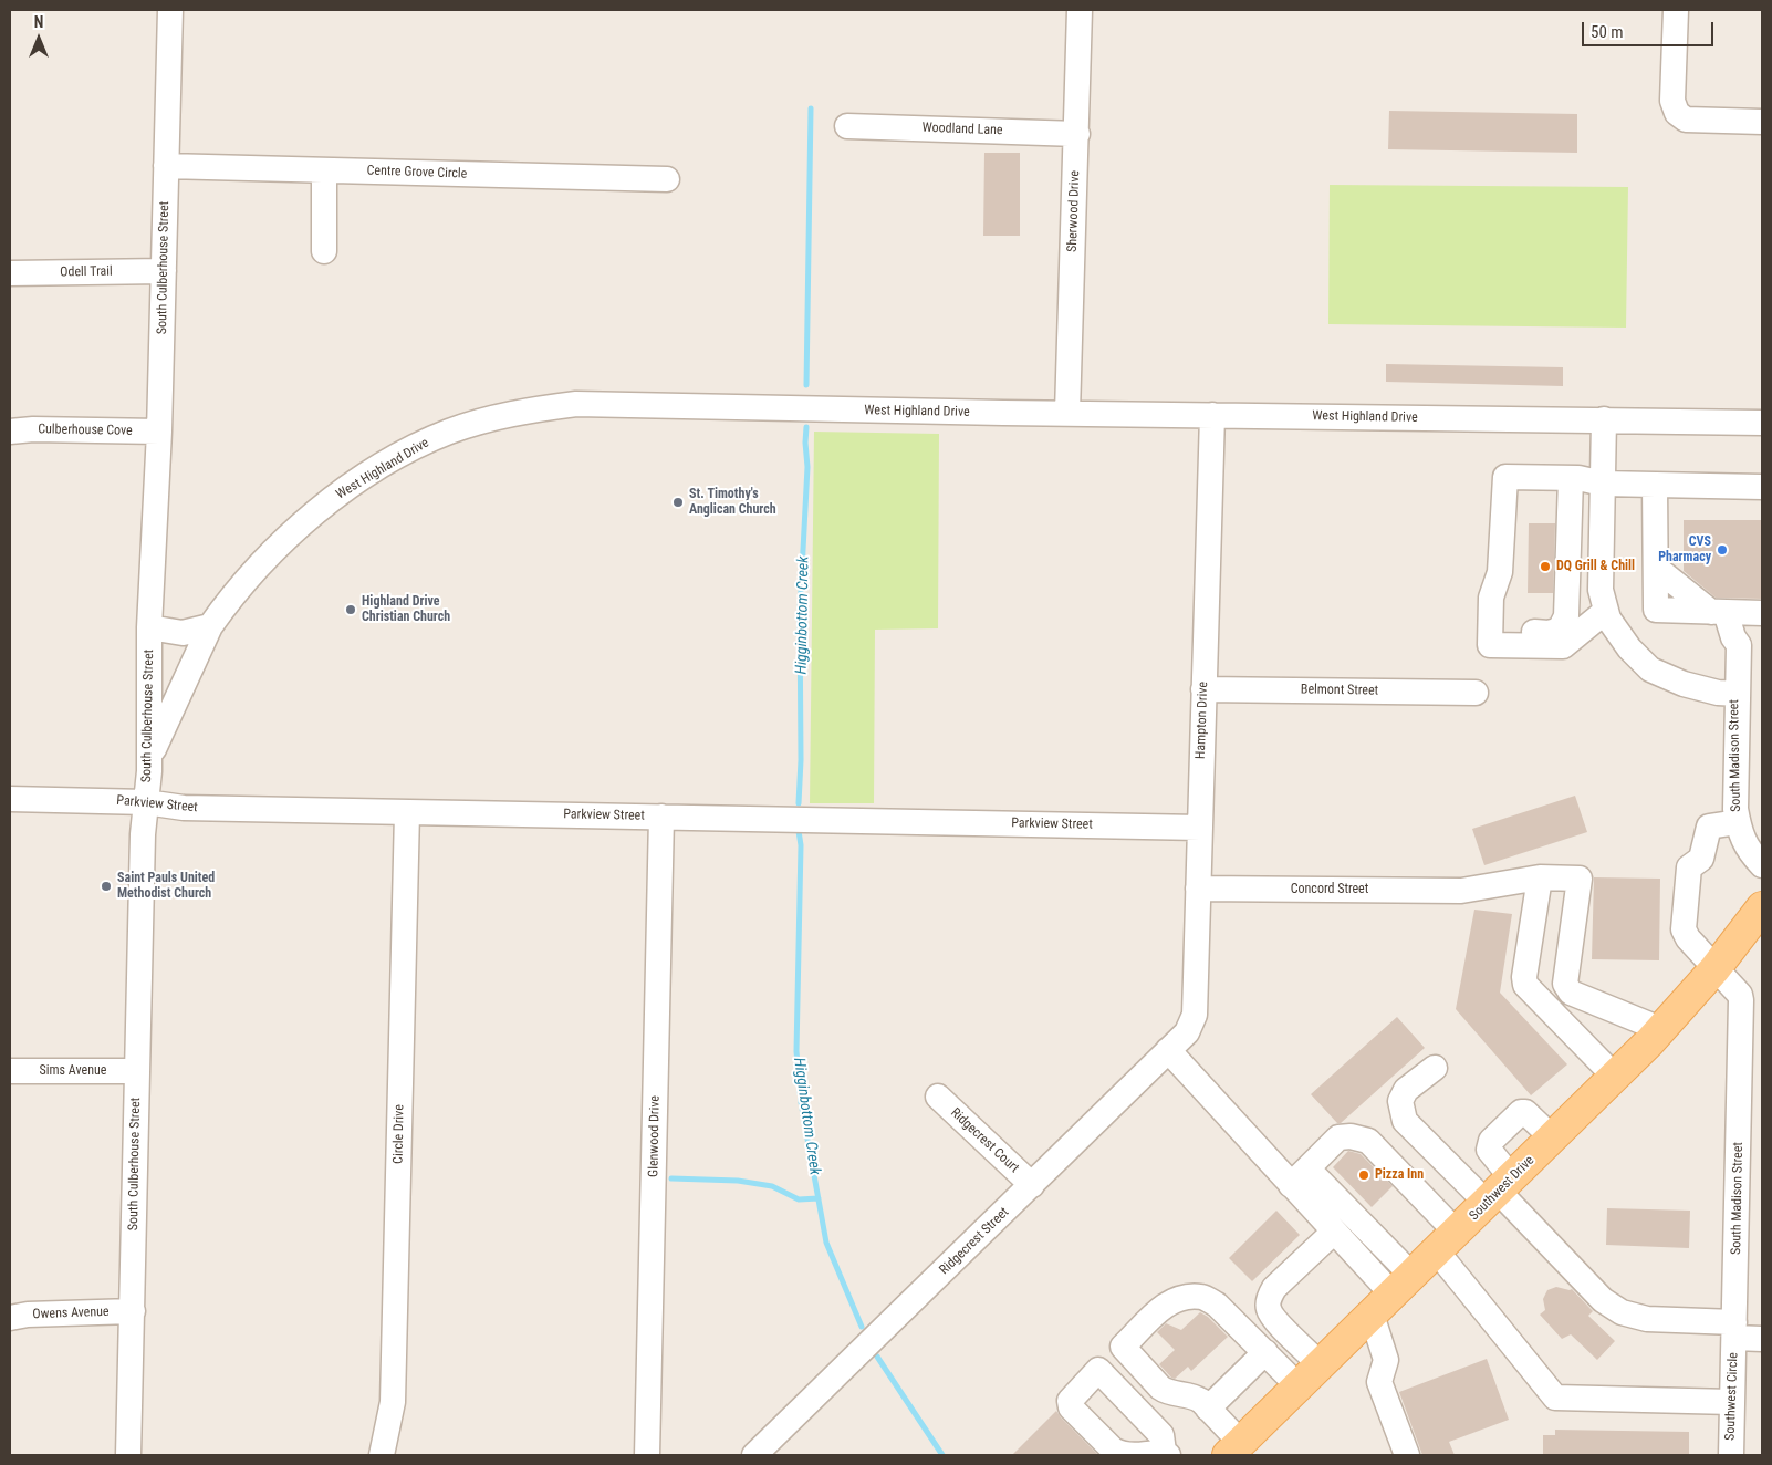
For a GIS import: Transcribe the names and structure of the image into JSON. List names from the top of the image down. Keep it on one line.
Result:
{"streets":{"main road":["Southwest Drive"],"street":["Woodland Lane","Centre Grove Circle","Sherwood Drive","South Culberhouse Street","Odell Trail","West Highland Drive","Culberhouse Cove","Belmont Street","Hampton Drive","South Madison Street","Parkview Street","Concord Street","Sims Avenue","Circle Drive","Glenwood Drive","Ridgecrest Court","Ridgecrest Street","Owens Avenue","Southwest Circle"]},"crossings":[["Woodland Lane","Sherwood Drive"],["Centre Grove Circle","South Culberhouse Street"],["Sherwood Drive","West Highland Drive"],["South Culberhouse Street","Odell Trail"],["South Culberhouse Street","West Highland Drive"],["South Culberhouse Street","Culberhouse Cove"],["South Culberhouse Street","Parkview Street"],["South Culberhouse Street","Sims Avenue"],["South Culberhouse Street","Owens Avenue"],["West Highland Drive","Hampton Drive"],["West Highland Drive","South Madison Street"],["Belmont Street","Hampton Drive"],["Hampton Drive","Parkview Street"],["Hampton Drive","Concord Street"],["Hampton Drive","Ridgecrest Street"],["South Madison Street","Southwest Drive"],["South Madison Street","Southwest Circle"],["Parkview Street","Circle Drive"],["Parkview Street","Glenwood Drive"],["Concord Street","Southwest Drive"],["Ridgecrest Court","Ridgecrest Street"]],"water":["Higginbottom Creek"],"places":["St. Timothy's Anglican Church","CVS Pharmacy","DQ Grill & Chill","Highland Drive Christian Church","Saint Pauls United Methodist Church","Pizza Inn"],"scale_bar":"50 m","north":"top"}
